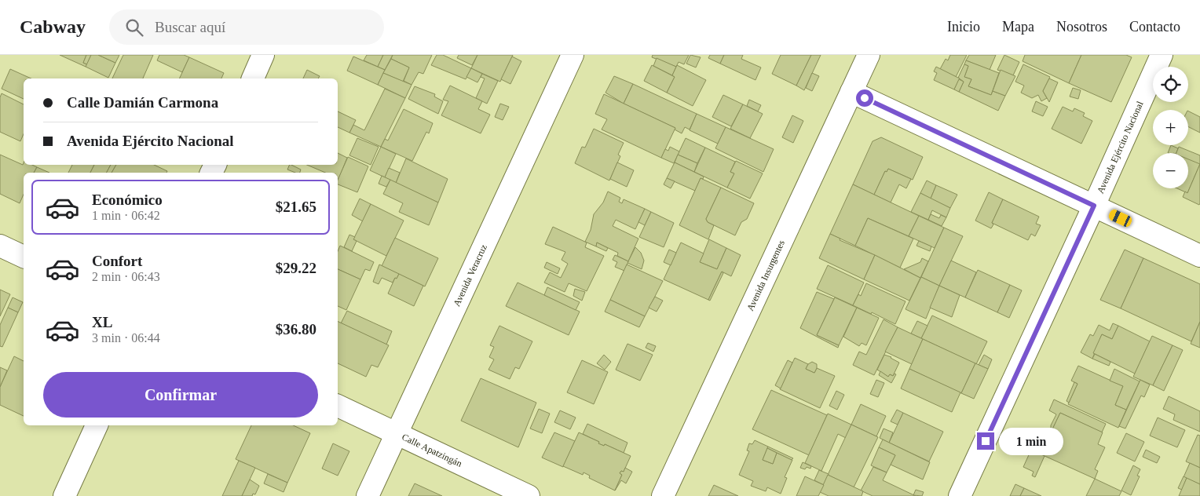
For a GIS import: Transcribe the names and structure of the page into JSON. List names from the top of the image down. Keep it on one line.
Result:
{"streets":{"street":["Avenida Ejército Nacional","Avenida Veracruz","Avenida Insurgentes","Calle Apatzingán"]},"crossings":[["Avenida Veracruz","Calle Apatzingán"]],"page":{"header":"Cabway","search":"Buscar aquí","nav":["Inicio","Mapa","Nosotros","Contacto"],"map_buttons":["+","−"],"banner":["Calle Damián Carmona","Avenida Ejército Nacional"],"list":[{"name":"Económico","note":"1 min · 06:42","value":"$21.65"},{"name":"Confort","note":"2 min · 06:43","value":"$29.22"},{"name":"XL","note":"3 min · 06:44","value":"$36.80"}],"buttons":"Confirmar","bubble":"1 min"}}
